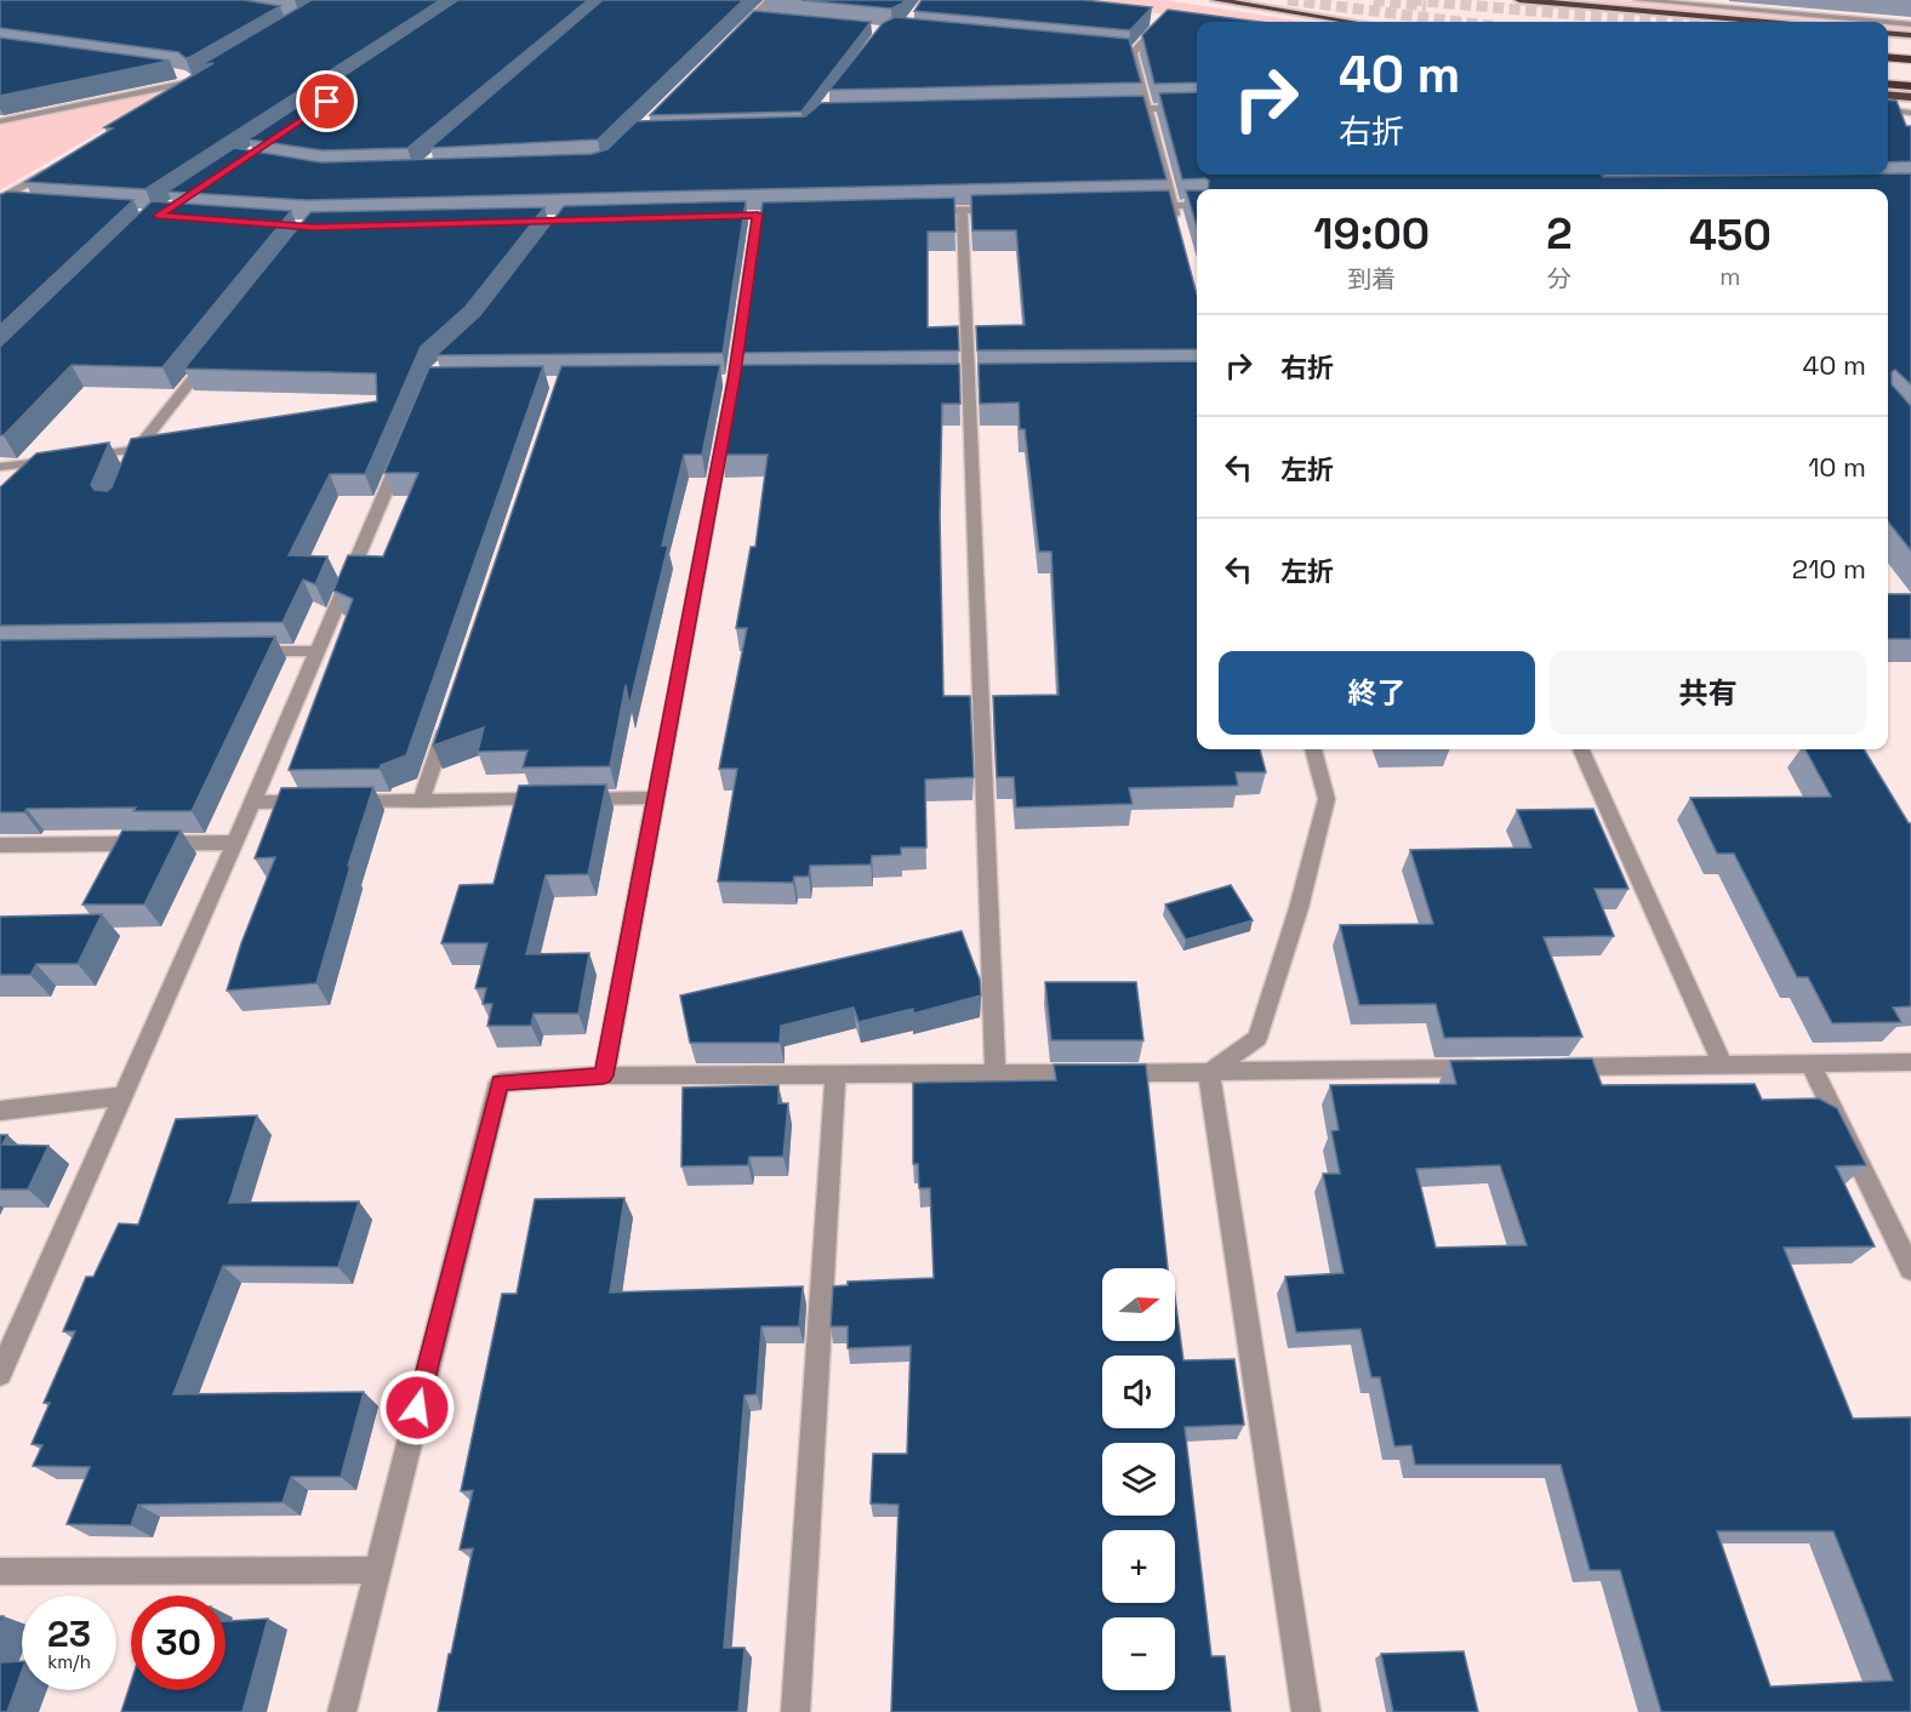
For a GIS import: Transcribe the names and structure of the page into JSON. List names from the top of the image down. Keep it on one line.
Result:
{"north":"right","page":{"turn":["40 m","右折"],"eta":["19:00","到着","2","分","450","m"],"list":[{"name":"右折","value":"40 m"},{"name":"左折","value":"10 m"},{"name":"左折","value":"210 m"}],"buttons":["終了","共有"],"map_buttons":["+","−"],"speed":"23 km/h","limit":"30"}}
